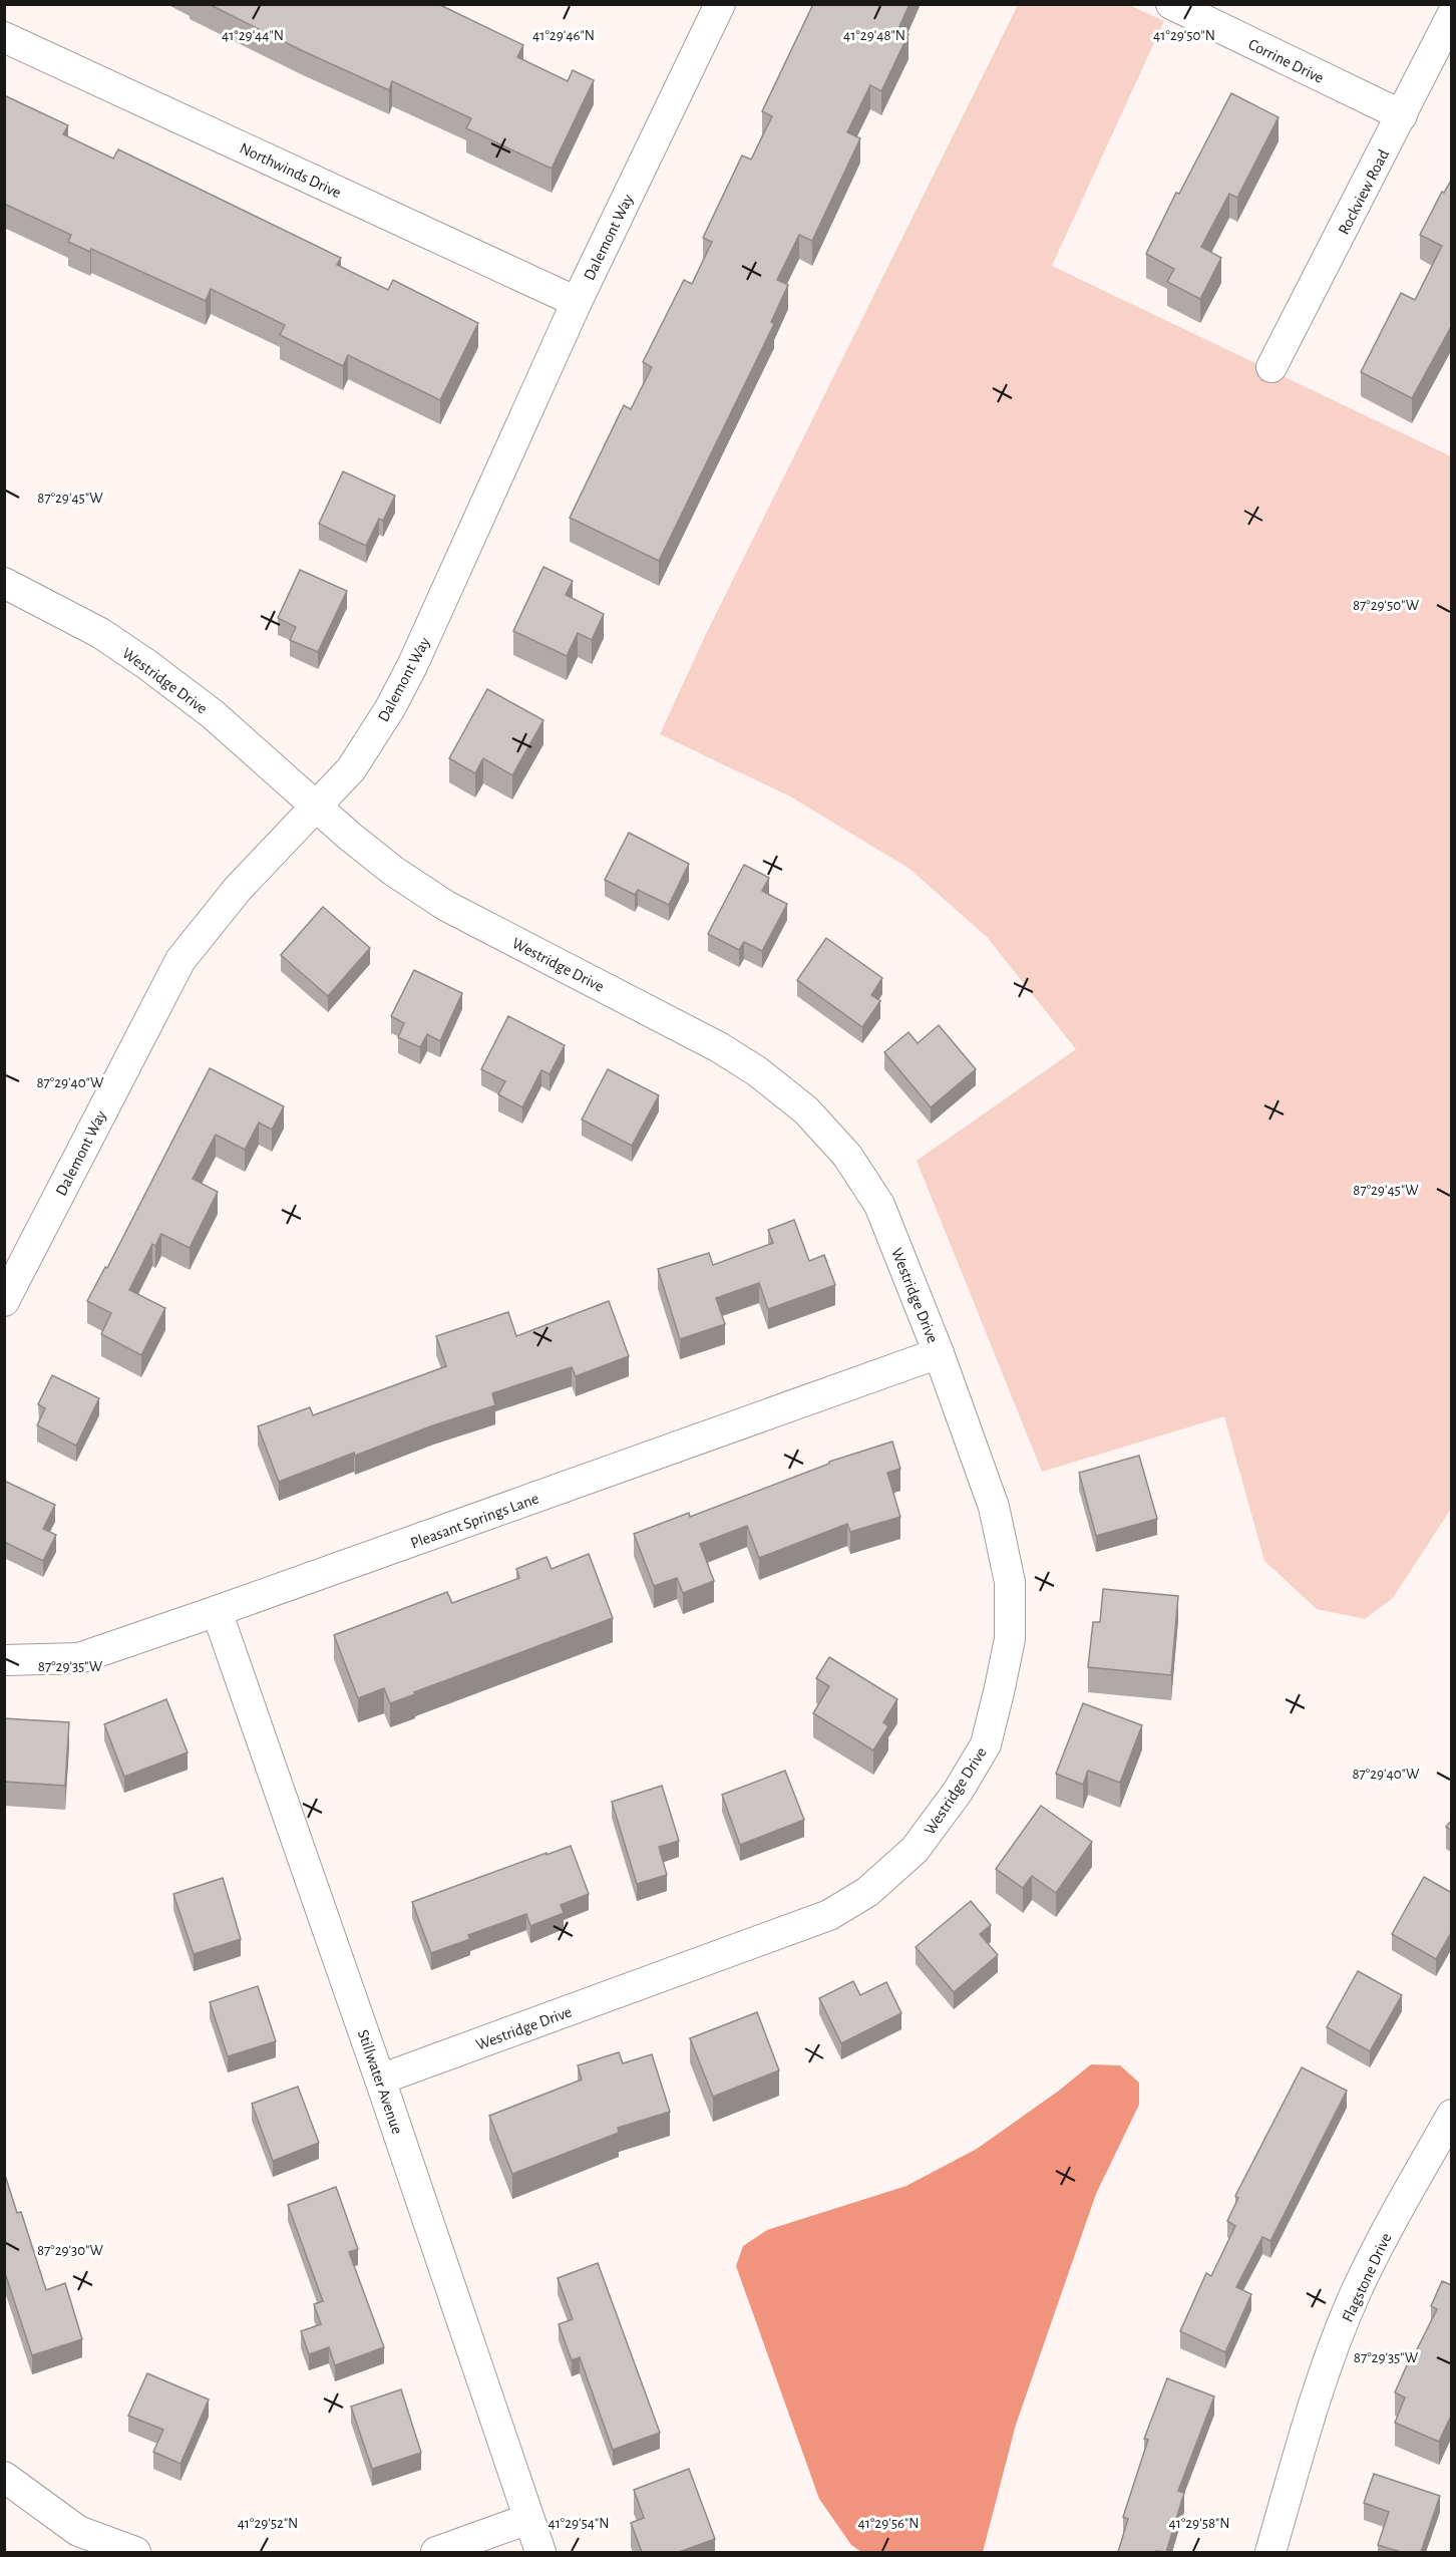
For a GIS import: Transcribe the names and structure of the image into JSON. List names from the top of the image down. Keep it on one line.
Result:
{"streets":{"street":["Corrine Drive","Northwinds Drive","Rockview Road","Dalemont Way","Westridge Drive","Pleasant Springs Lane","Stillwater Avenue","Flagstone Drive"]},"crossings":[["Corrine Drive","Rockview Road"],["Northwinds Drive","Dalemont Way"],["Dalemont Way","Westridge Drive"],["Westridge Drive","Pleasant Springs Lane"],["Westridge Drive","Stillwater Avenue"],["Pleasant Springs Lane","Stillwater Avenue"]],"coordinates":["41°29'44\"N","41°29'50\"N","41°29'46\"N","41°29'48\"N","87°29'45\"W","87°29'50\"W","87°29'40\"W","87°29'35\"W","87°29'30\"W","41°29'52\"N","41°29'54\"N","41°29'56\"N","41°29'58\"N"]}
